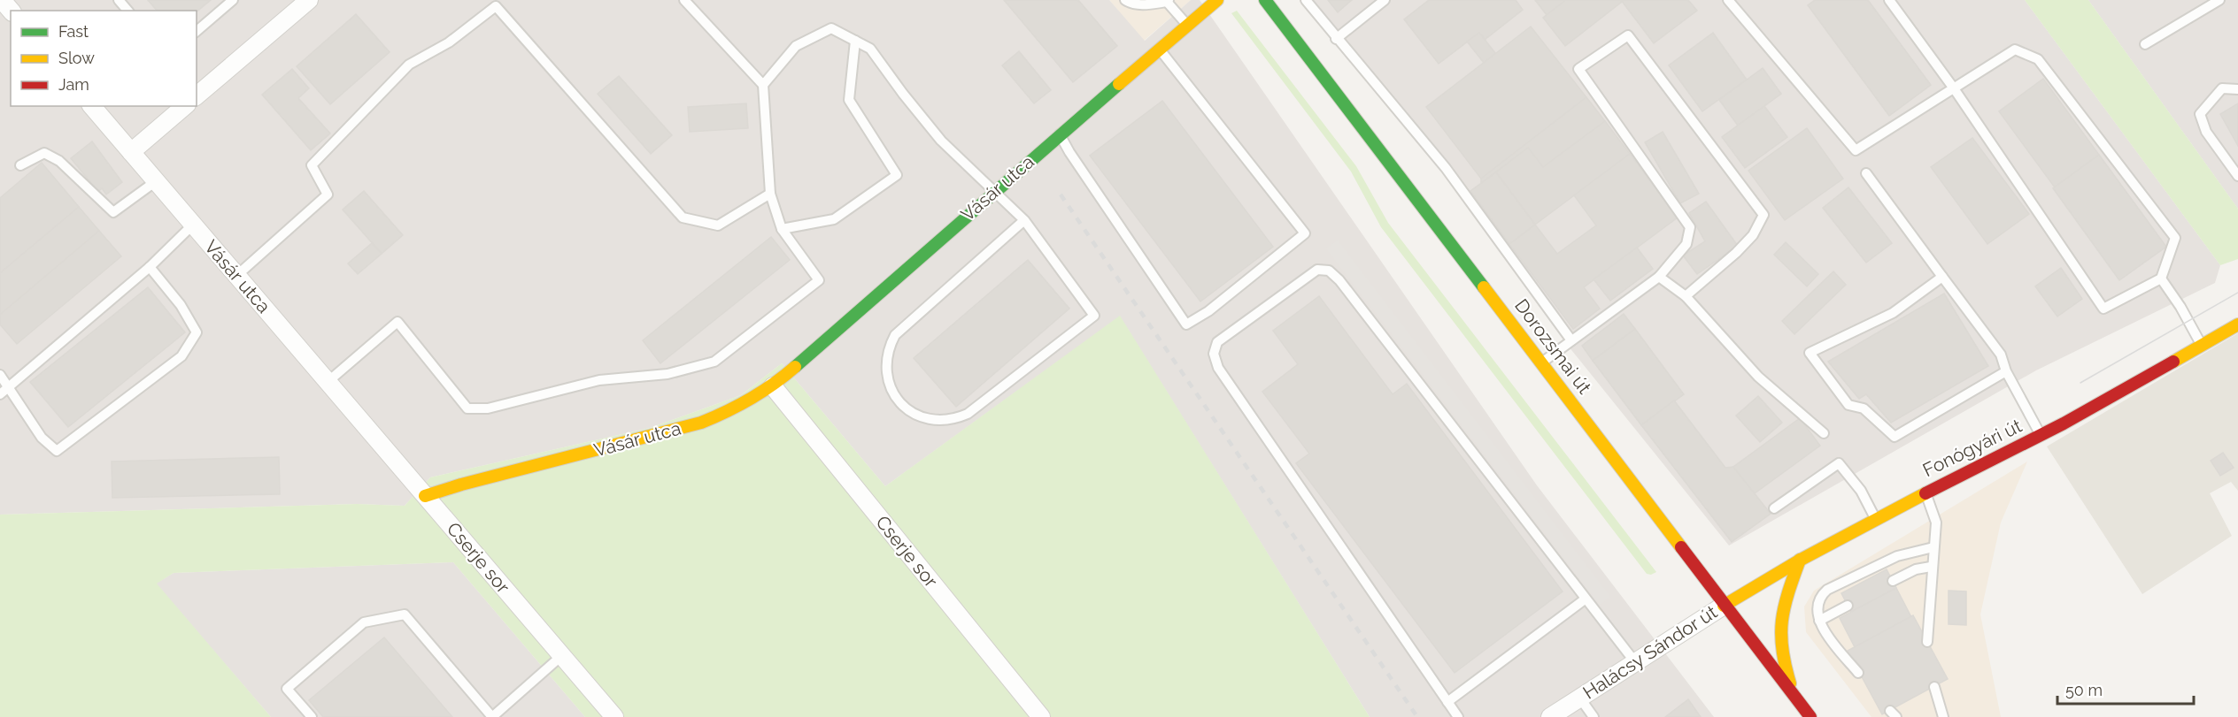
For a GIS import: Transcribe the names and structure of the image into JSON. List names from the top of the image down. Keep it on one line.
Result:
{"streets":{"street":["Vásár utca","Dorozsmai út","Fonógyári út","Cserje sor","Halácsy Sándor út"]},"crossings":[["Vásár utca","Cserje sor"],["Dorozsmai út","Fonógyári út"],["Dorozsmai út","Halácsy Sándor út"],["Fonógyári út","Halácsy Sándor út"]],"legend":["Fast","Slow","Jam"],"scale_bar":"50 m"}
